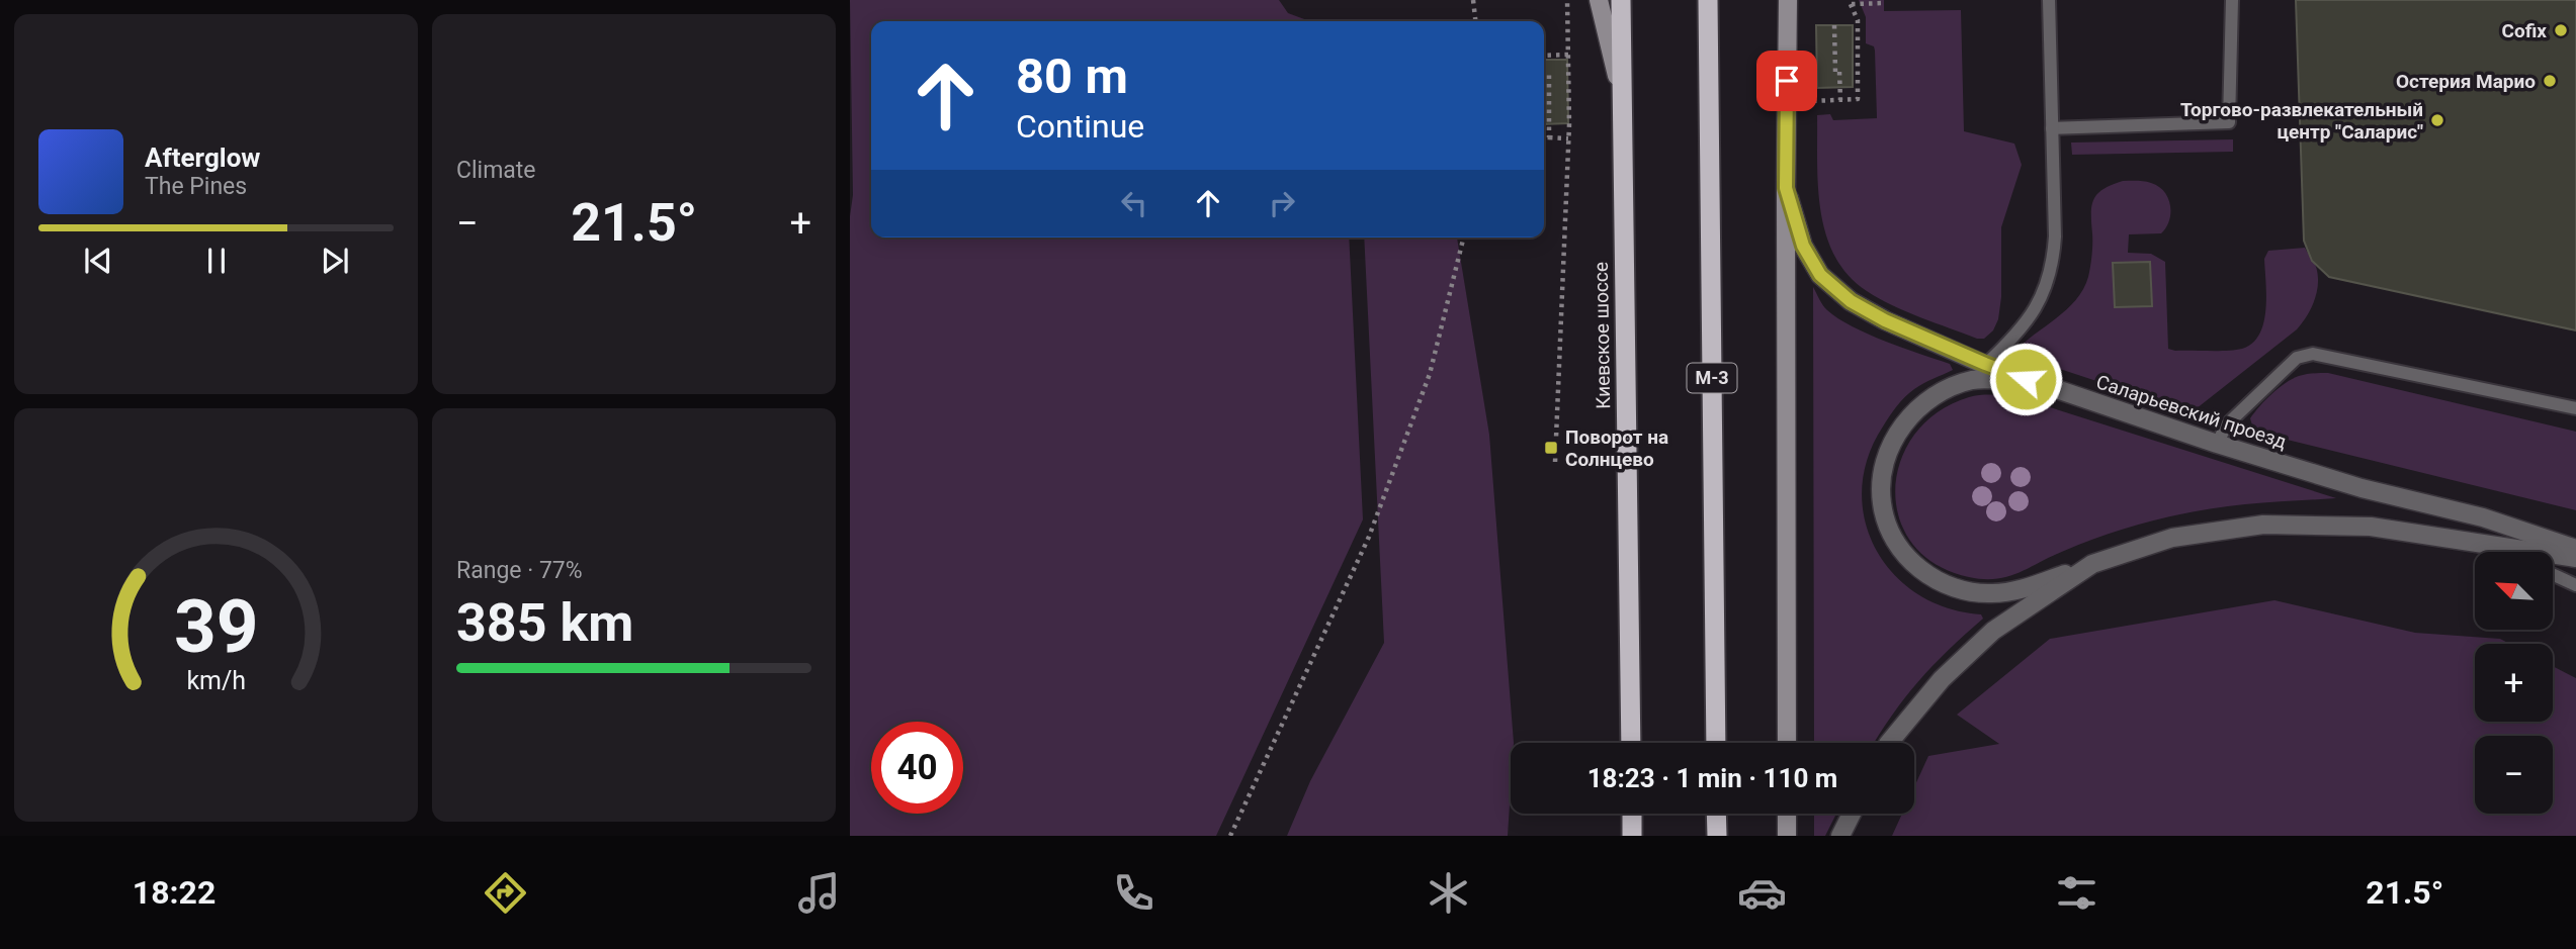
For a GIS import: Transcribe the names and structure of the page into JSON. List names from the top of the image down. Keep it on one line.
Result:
{"streets":{"highway":["Киевское шоссе","М-3"],"street":["Саларьевский проезд"]},"places":{"other":["Cofix","Остерия Марио","Торгово-развлекательный центр \"Саларис\""],"transit":["Поворот на Солнцево"]},"north":"top left","page":{"tile":["Climate",["Range · 77%","385 km"]],"turn":["80 m","Continue"],"song":["Afterglow","The Pines"],"heat":["−","21.5°","+"],"map_buttons":["+","−"],"limit":"40","trip":"18:23 · 1 min · 110 m","tabs":["18:22","21.5°"],"gauge":["39","km/h"]}}
